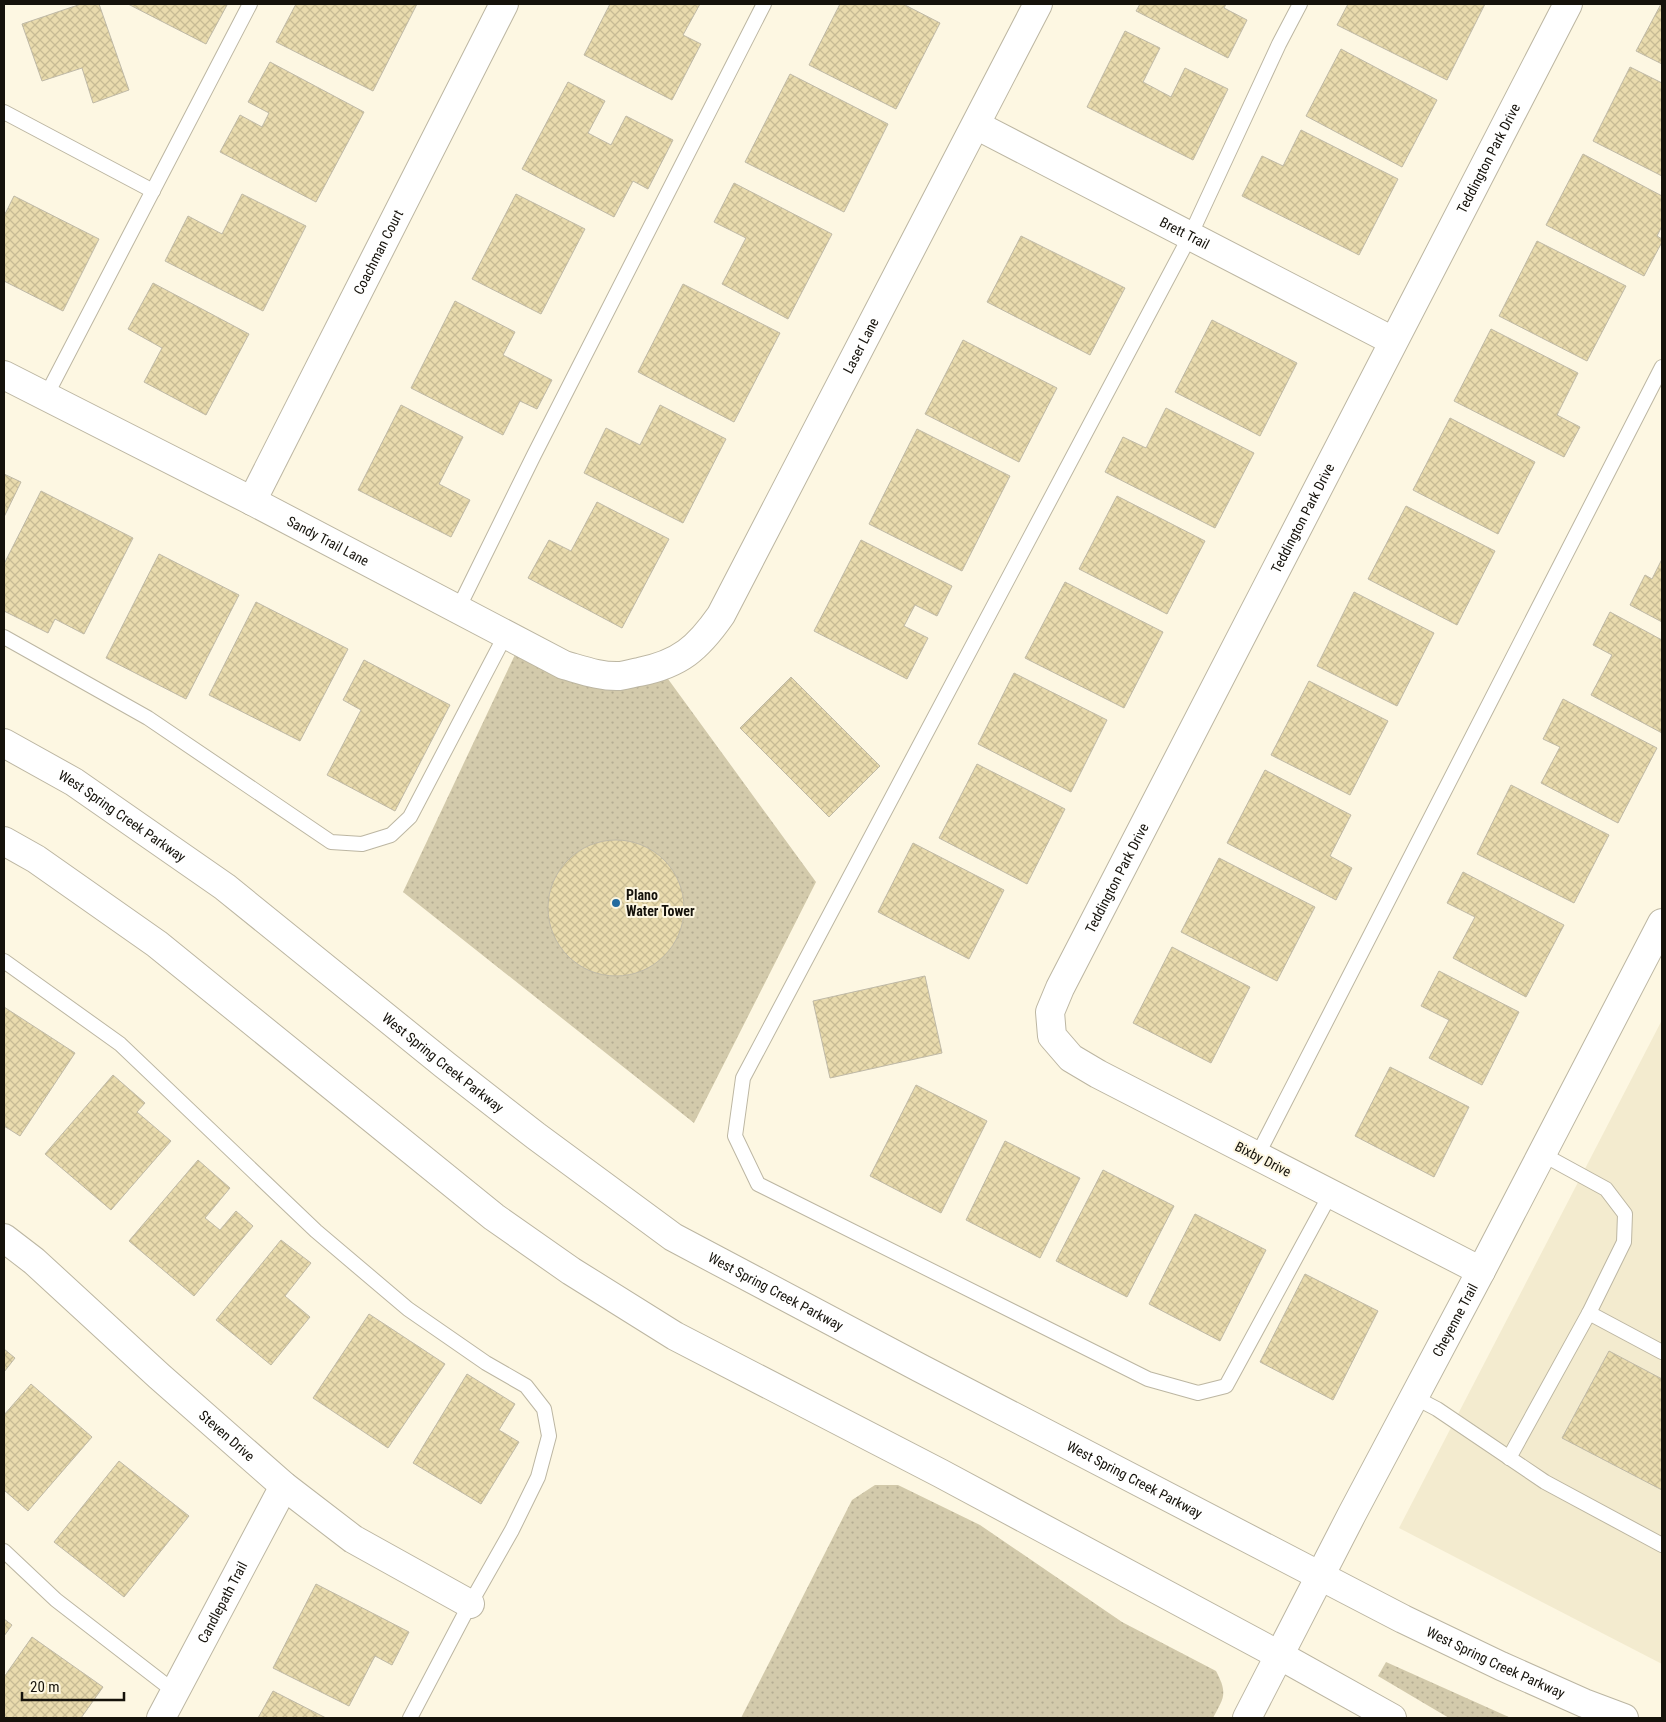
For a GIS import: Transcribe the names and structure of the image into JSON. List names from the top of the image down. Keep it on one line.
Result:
{"streets":{"street":["Teddington Park Drive","Brett Trail","Coachman Court","Laser Lane","Sandy Trail Lane","West Spring Creek Parkway","Bixby Drive","Cheyenne Trail","Steven Drive","Candlepath Trail"]},"crossings":[["Teddington Park Drive","Brett Trail"],["Teddington Park Drive","Bixby Drive"],["Brett Trail","Laser Lane"],["Coachman Court","Sandy Trail Lane"],["Laser Lane","Sandy Trail Lane"],["West Spring Creek Parkway","Cheyenne Trail"],["Bixby Drive","Cheyenne Trail"],["Steven Drive","Candlepath Trail"]],"places":["Plano Water Tower"],"scale_bar":"20 m"}
